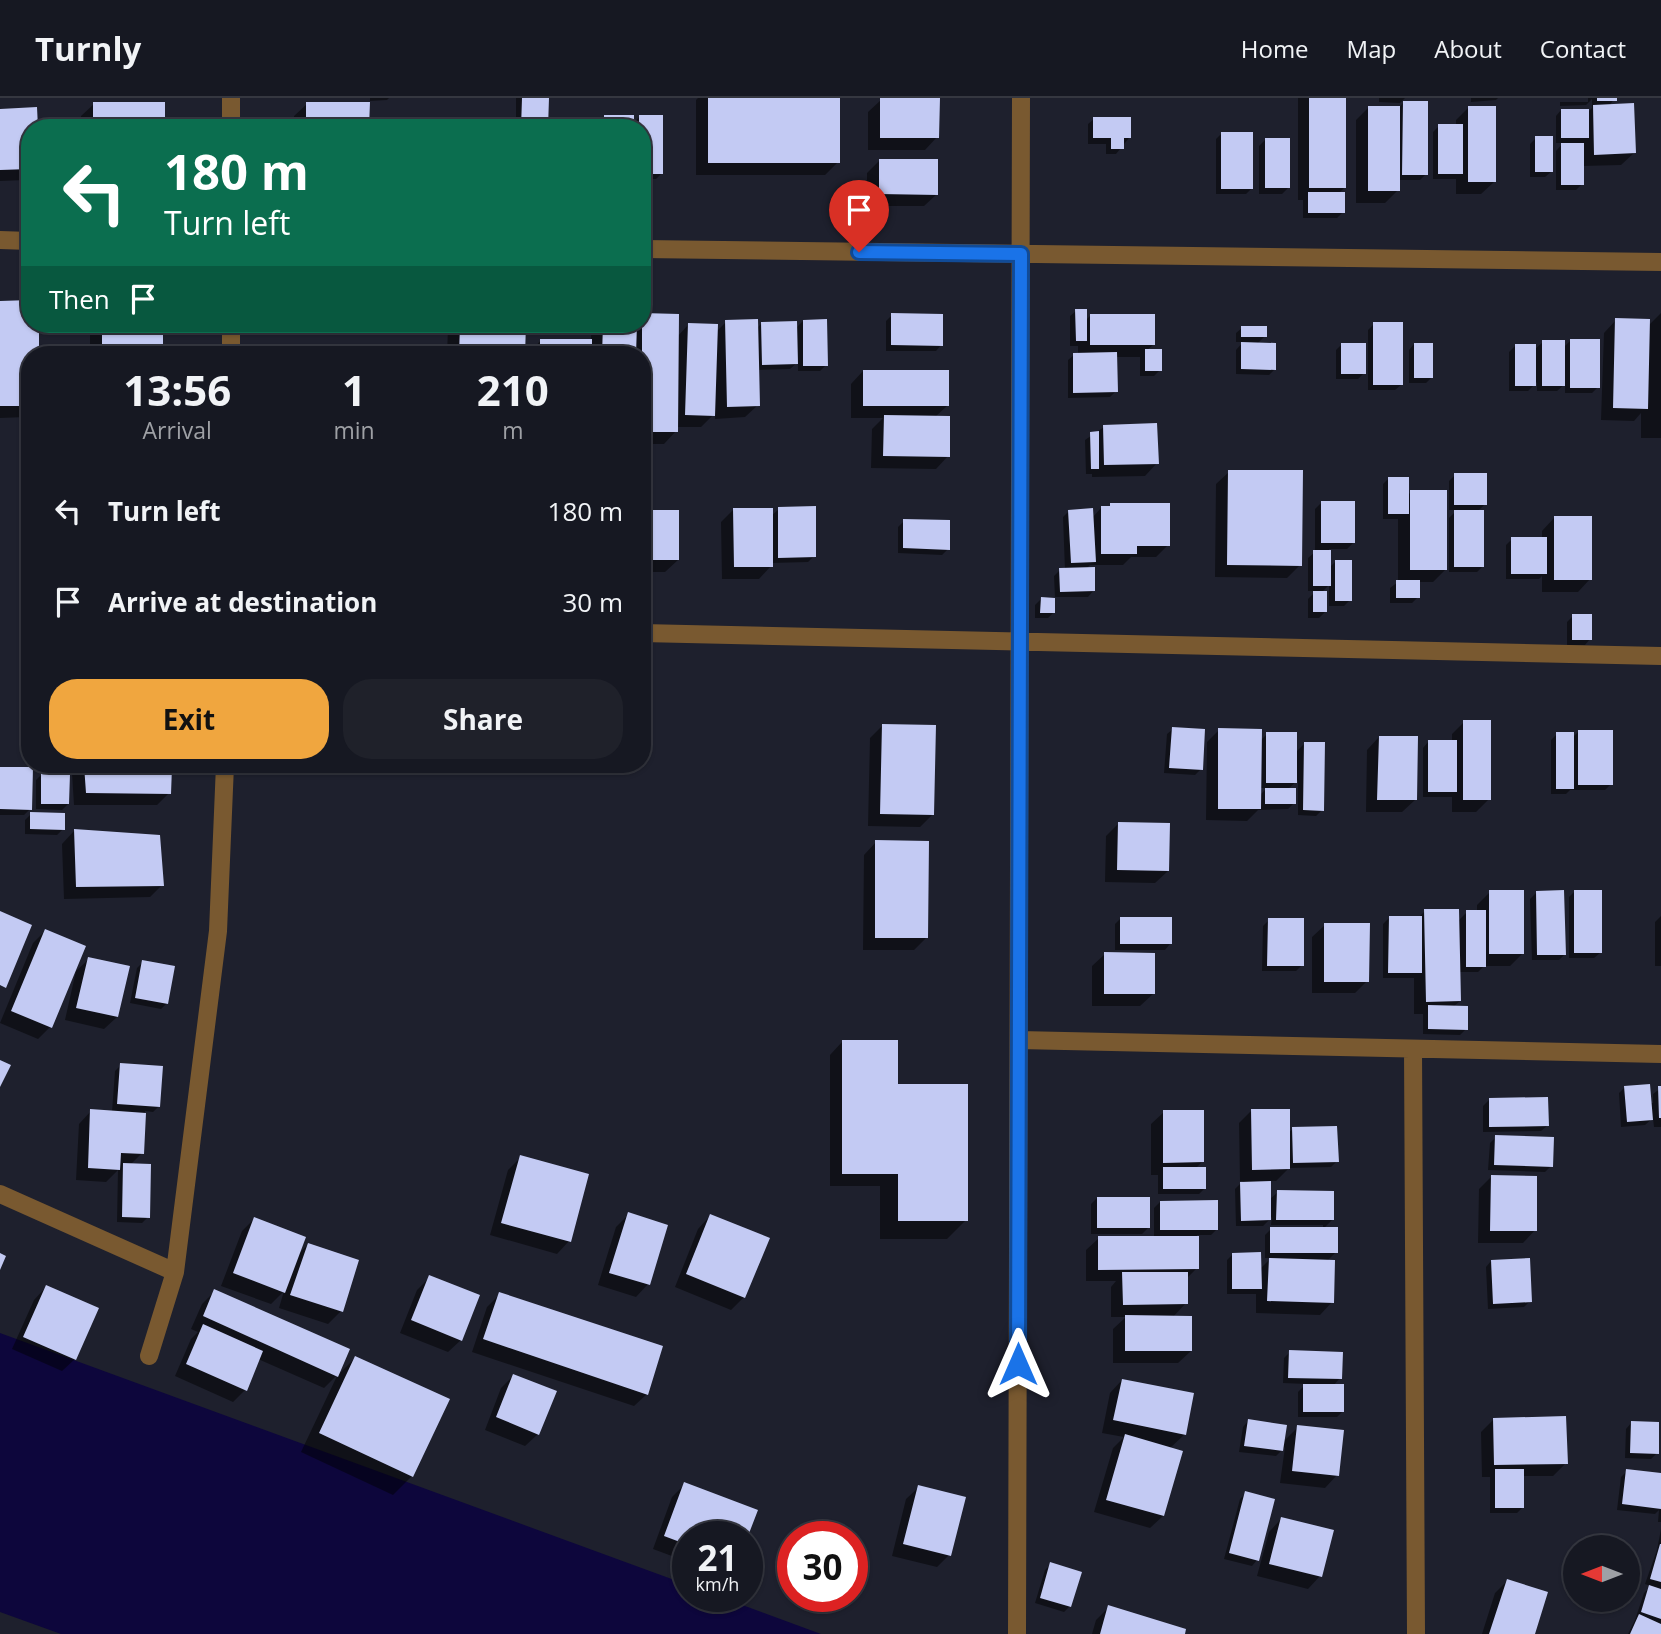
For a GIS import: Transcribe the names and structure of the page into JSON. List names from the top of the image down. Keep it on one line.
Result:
{"north":"left","page":{"header":"Turnly","nav":["Home","Map","About","Contact"],"turn":["180 m","Turn left"],"then":"Then","eta":["13:56","Arrival","1","min","210","m"],"list":[{"name":"Turn left","value":"180 m"},{"name":"Arrive at destination","value":"30 m"}],"buttons":["Exit","Share"],"speed":"21 km/h","limit":"30"}}
